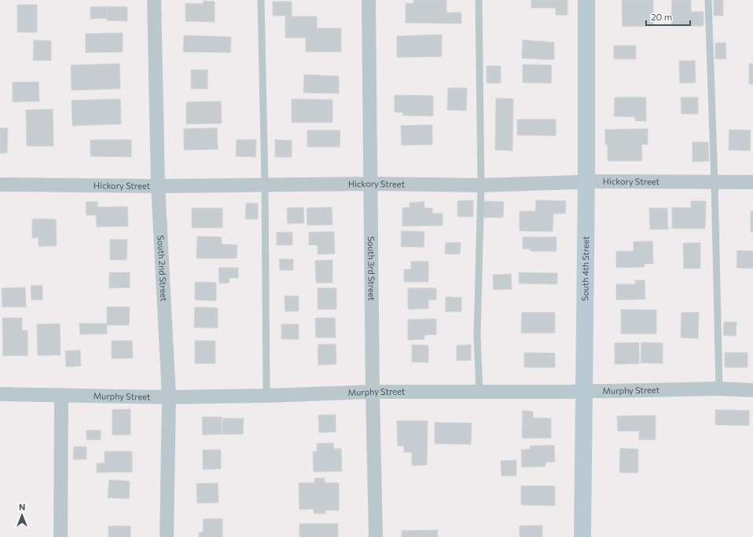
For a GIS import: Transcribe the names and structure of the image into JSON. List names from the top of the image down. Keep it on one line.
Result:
{"streets":{"main road":["South 4th Street"],"street":["Hickory Street","South 2nd Street","South 3rd Street","Murphy Street"]},"crossings":[["Hickory Street","South 2nd Street"],["Hickory Street","South 3rd Street"],["Hickory Street","South 4th Street"],["South 2nd Street","Murphy Street"],["South 3rd Street","Murphy Street"],["South 4th Street","Murphy Street"]],"scale_bar":"20 m","north":"top"}
